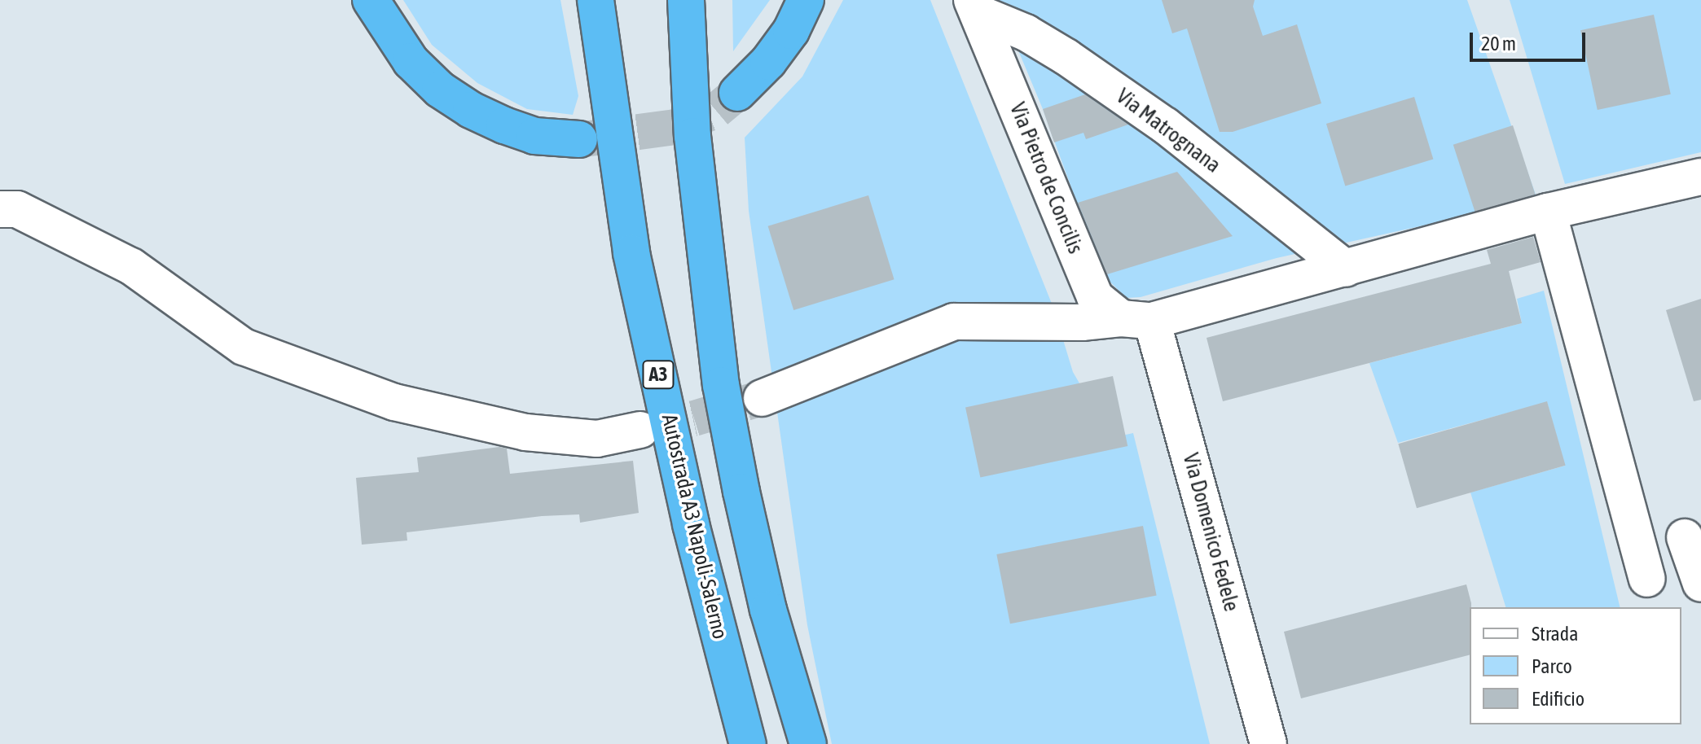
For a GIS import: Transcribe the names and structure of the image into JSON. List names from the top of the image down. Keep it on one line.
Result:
{"streets":{"highway":["A3","Autostrada A3 Napoli-Salerno"],"street":["Via Matrognana","Via Pietro de Concilis","Via Domenico Fedele"]},"crossings":[["Via Matrognana","Via Pietro de Concilis"],["Via Pietro de Concilis","Via Domenico Fedele"]],"legend":["Strada","Parco","Edificio"],"scale_bar":"20 m"}
